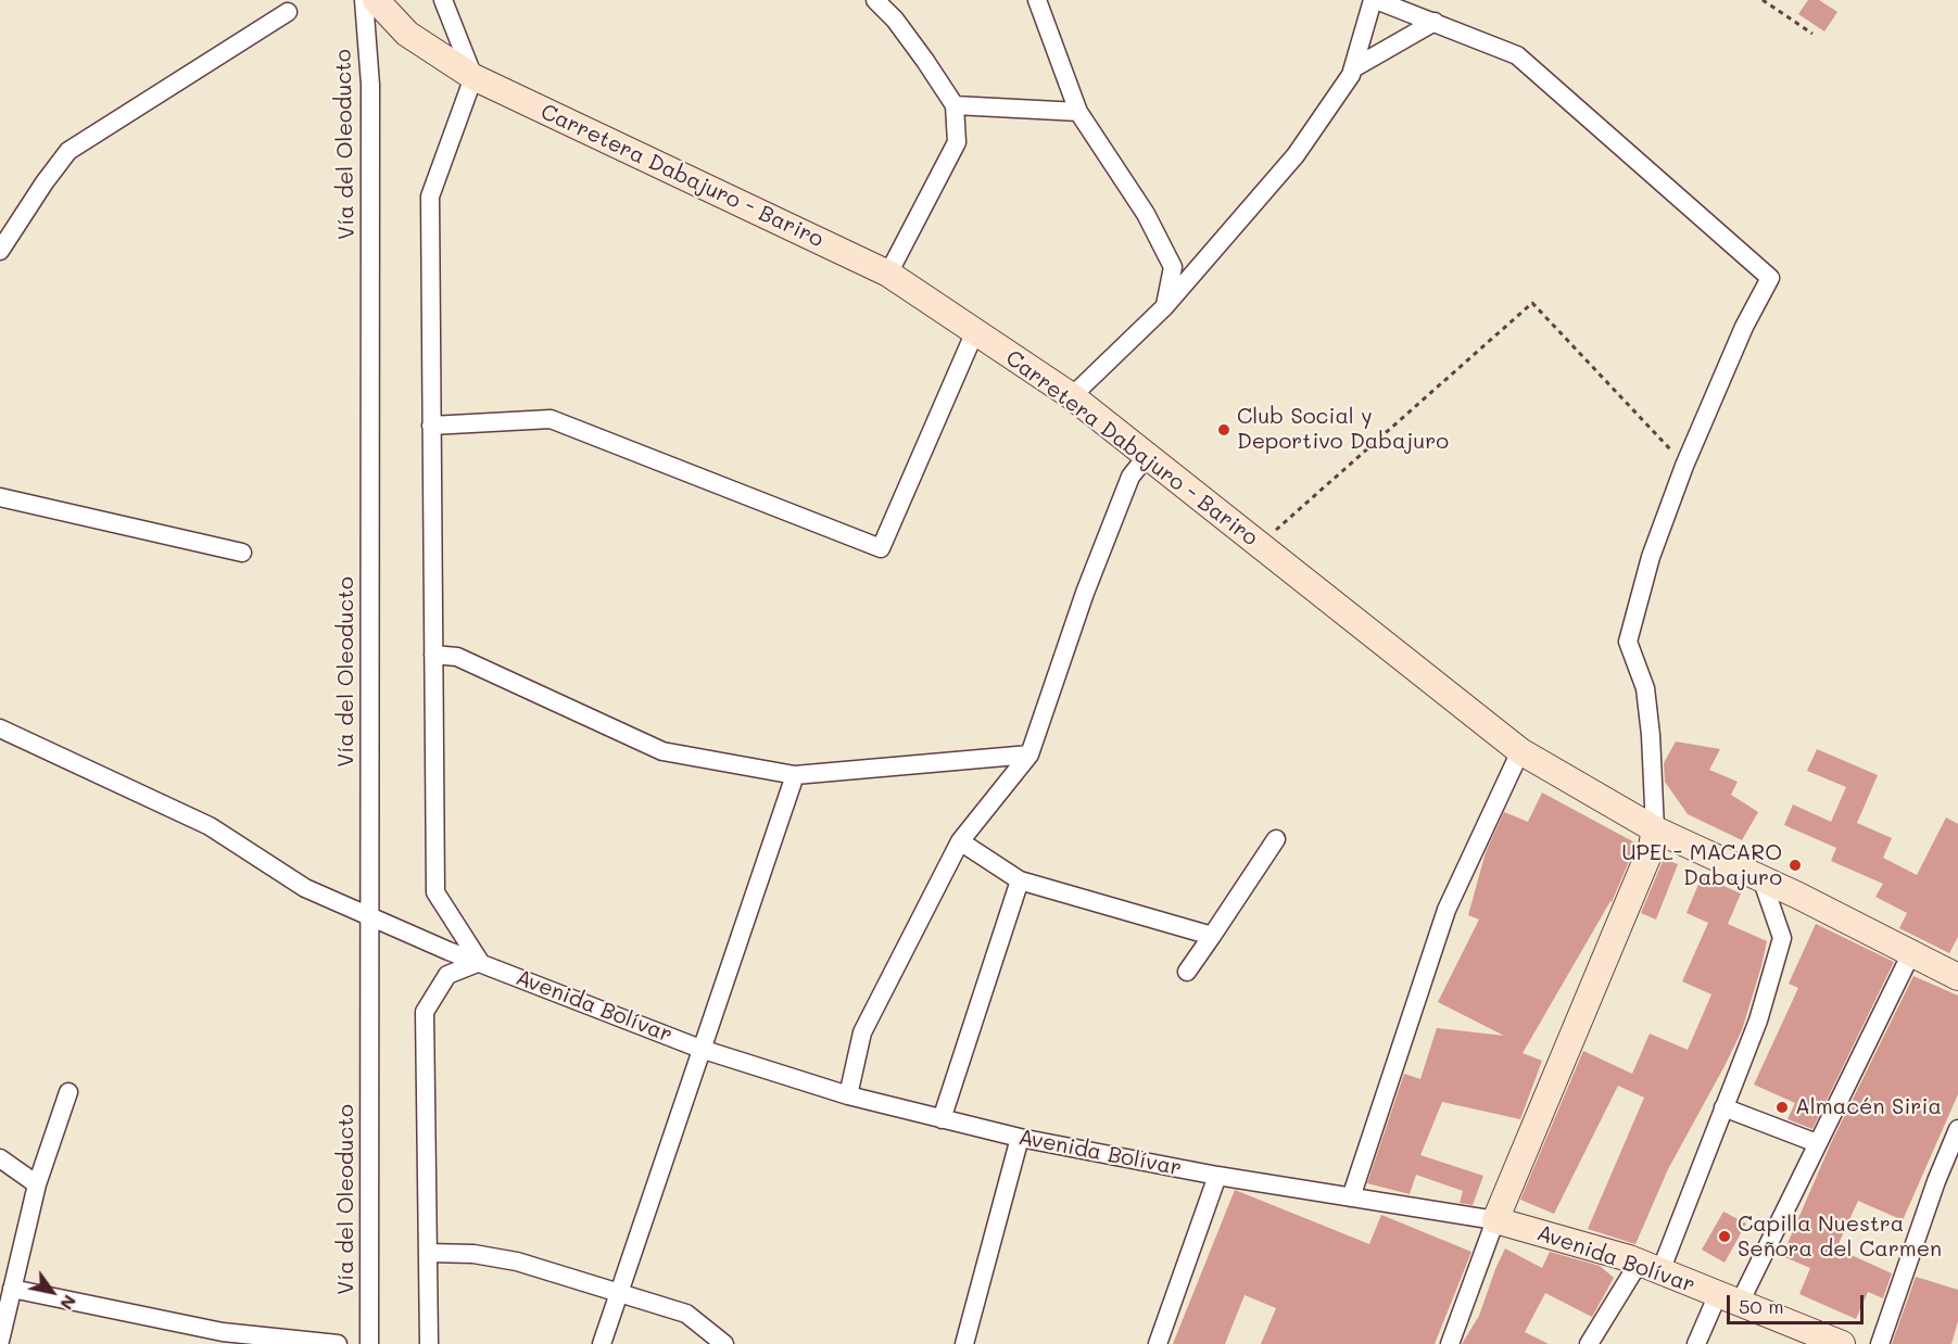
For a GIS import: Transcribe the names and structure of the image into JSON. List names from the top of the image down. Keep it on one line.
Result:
{"streets":{"street":["Vía del Oleoducto","Carretera Dabajuro - Bariro","Avenida Bolívar"]},"crossings":[["Vía del Oleoducto","Avenida Bolívar"]],"places":["Club Social y Deportivo Dabajuro","UPEL- MACARO Dabajuro","Almacén Siria","Capilla Nuestra Señora del Carmen"],"scale_bar":"50 m","north":"bottom right"}
